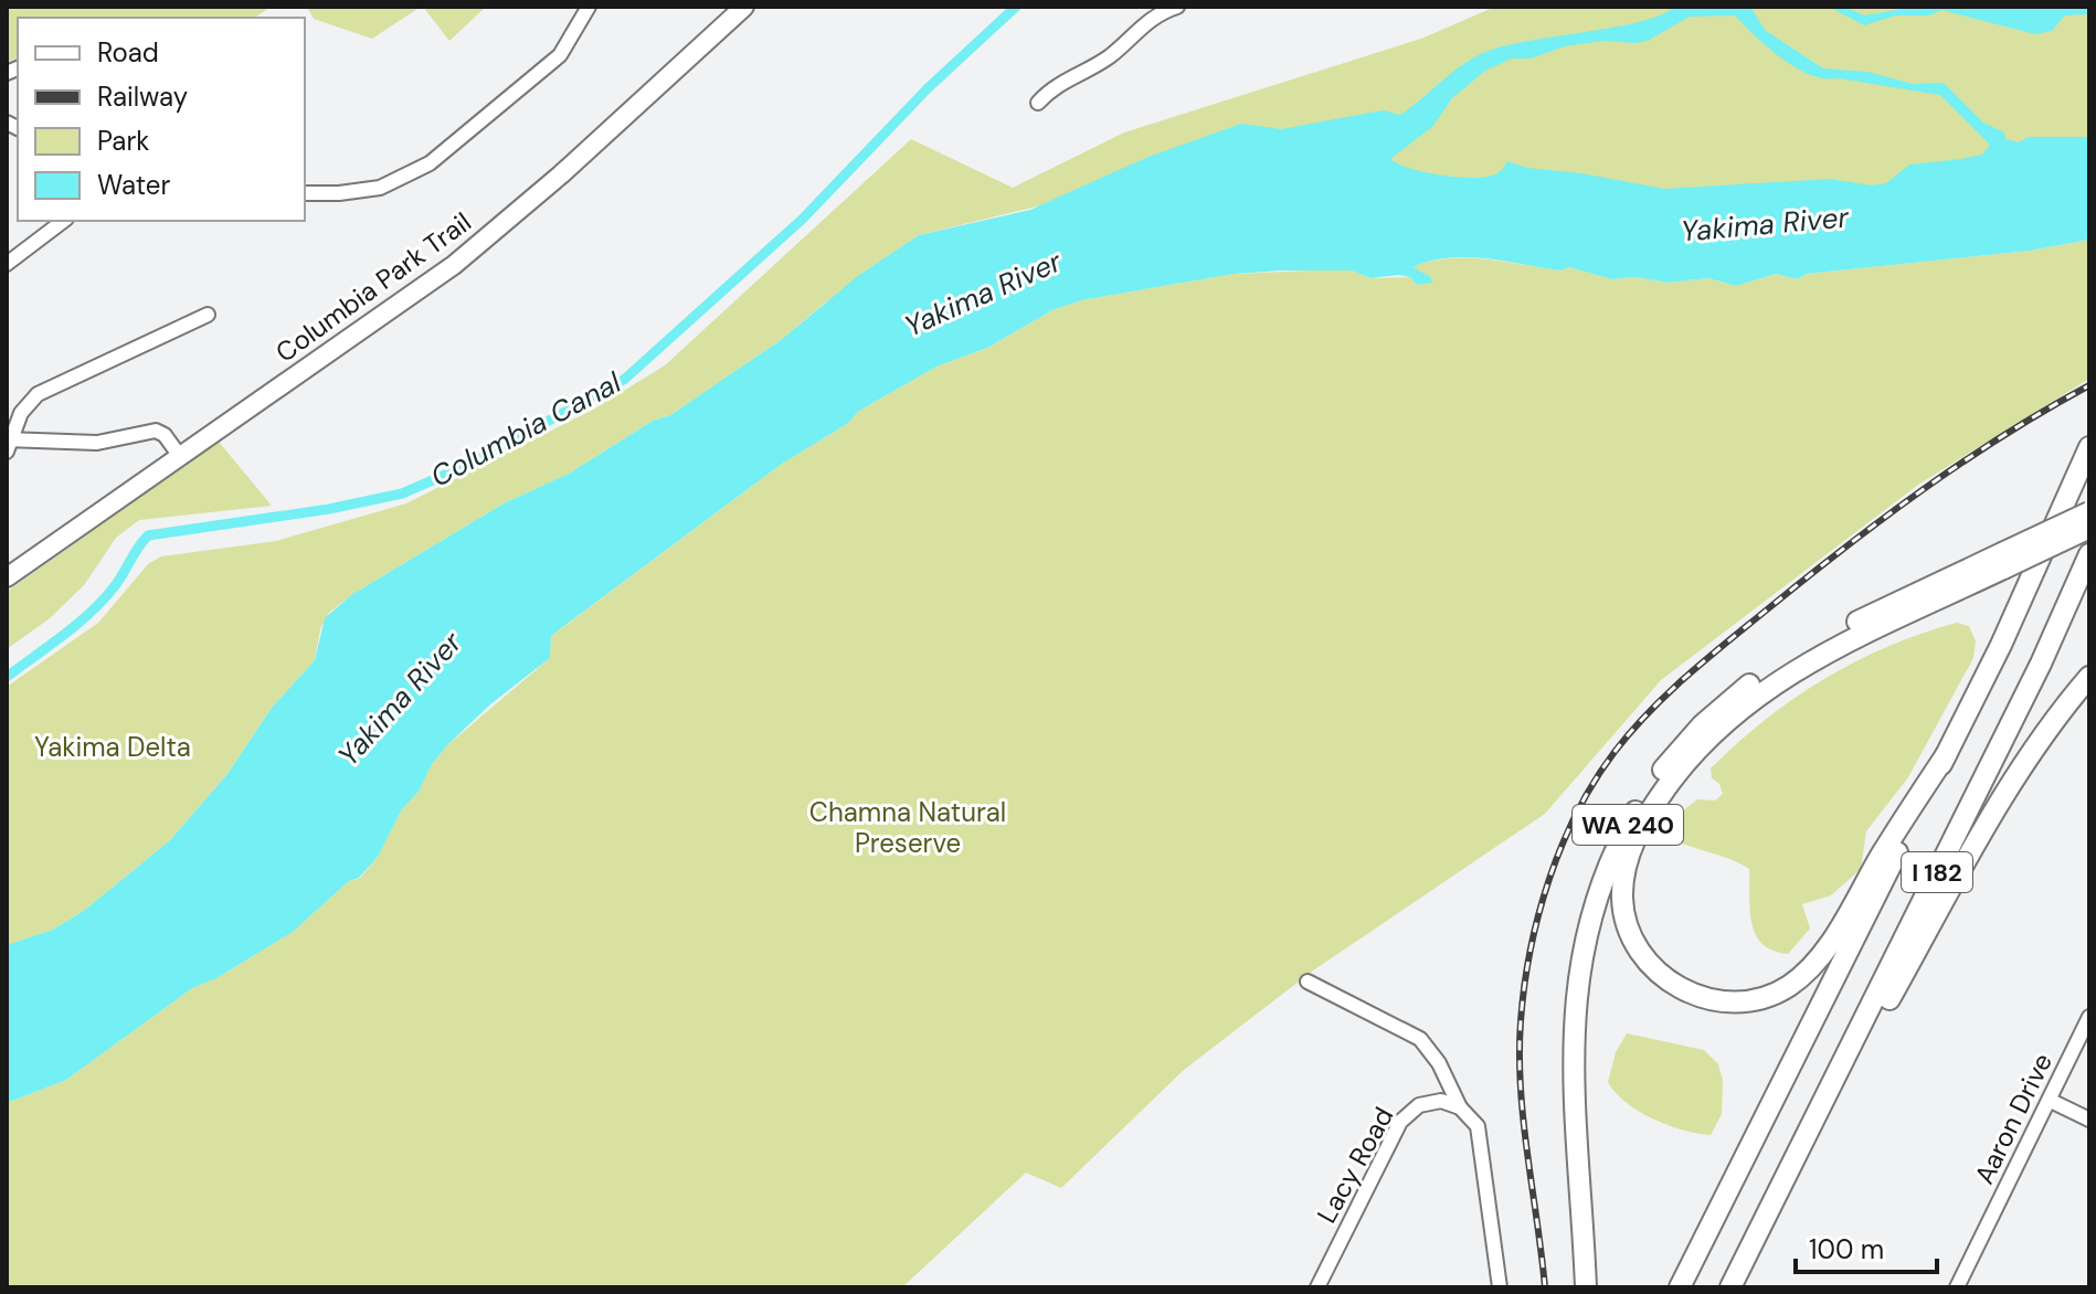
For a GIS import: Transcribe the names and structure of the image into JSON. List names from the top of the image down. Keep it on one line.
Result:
{"streets":{"highway":["WA 240","I 182"],"main road":["Columbia Park Trail"],"street":["Aaron Drive","Lacy Road"]},"water":["Yakima River","Columbia Canal"],"parks":["Yakima Delta","Chamna Natural Preserve"],"legend":["Road","Railway","Park","Water"],"scale_bar":"100 m"}
